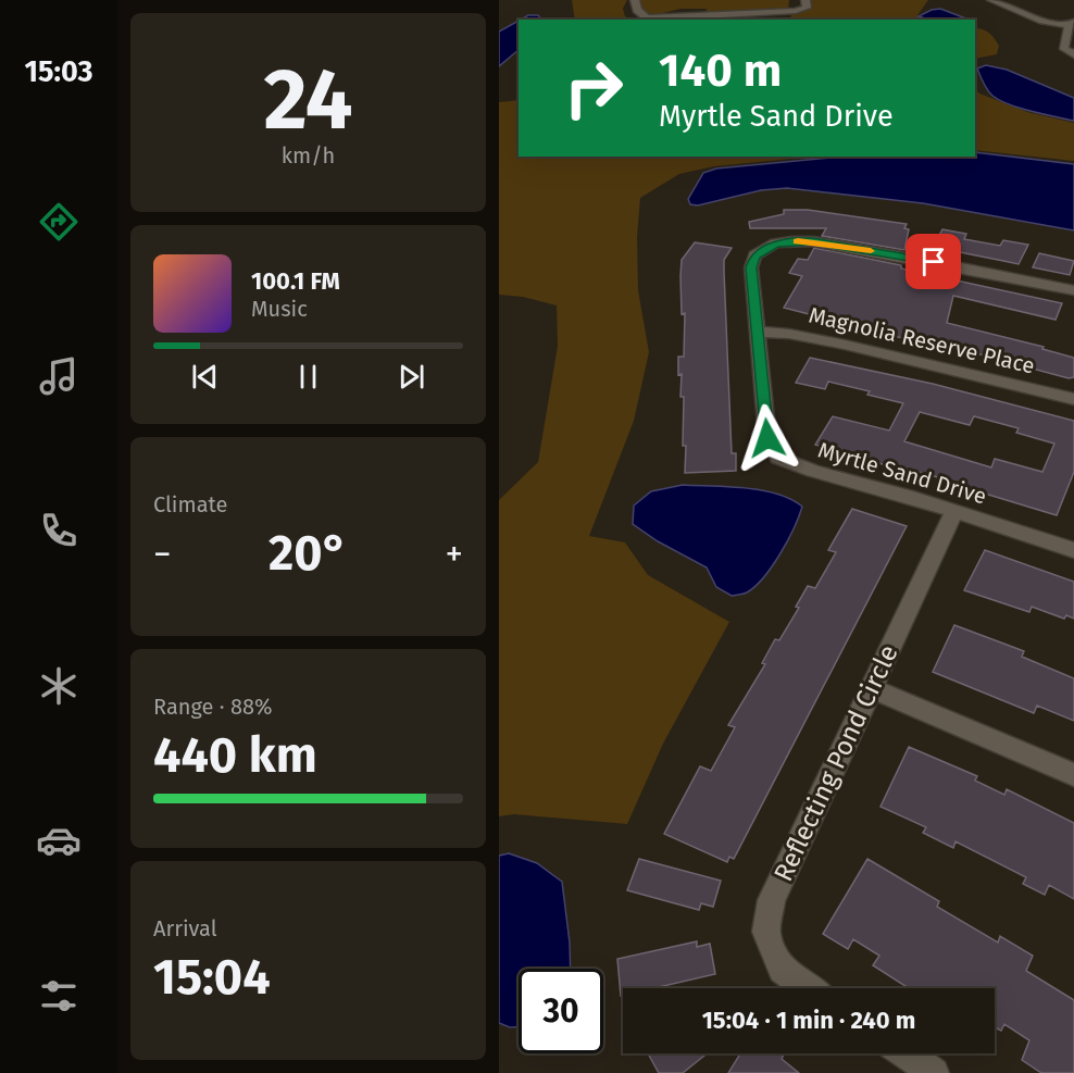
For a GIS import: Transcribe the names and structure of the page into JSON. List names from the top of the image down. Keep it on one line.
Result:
{"streets":{"street":["Magnolia Reserve Place","Myrtle Sand Drive","Reflecting Pond Circle"]},"crossings":[["Magnolia Reserve Place","Myrtle Sand Drive"],["Myrtle Sand Drive","Reflecting Pond Circle"]],"page":{"tabs":"15:03","tile":[["24","km/h"],"Climate",["Range · 88%","440 km"],["Arrival","15:04"]],"turn":["140 m","Myrtle Sand Drive"],"song":["100.1 FM","Music"],"heat":["−","20°","+"],"limit":"30","trip":"15:04 · 1 min · 240 m"}}
